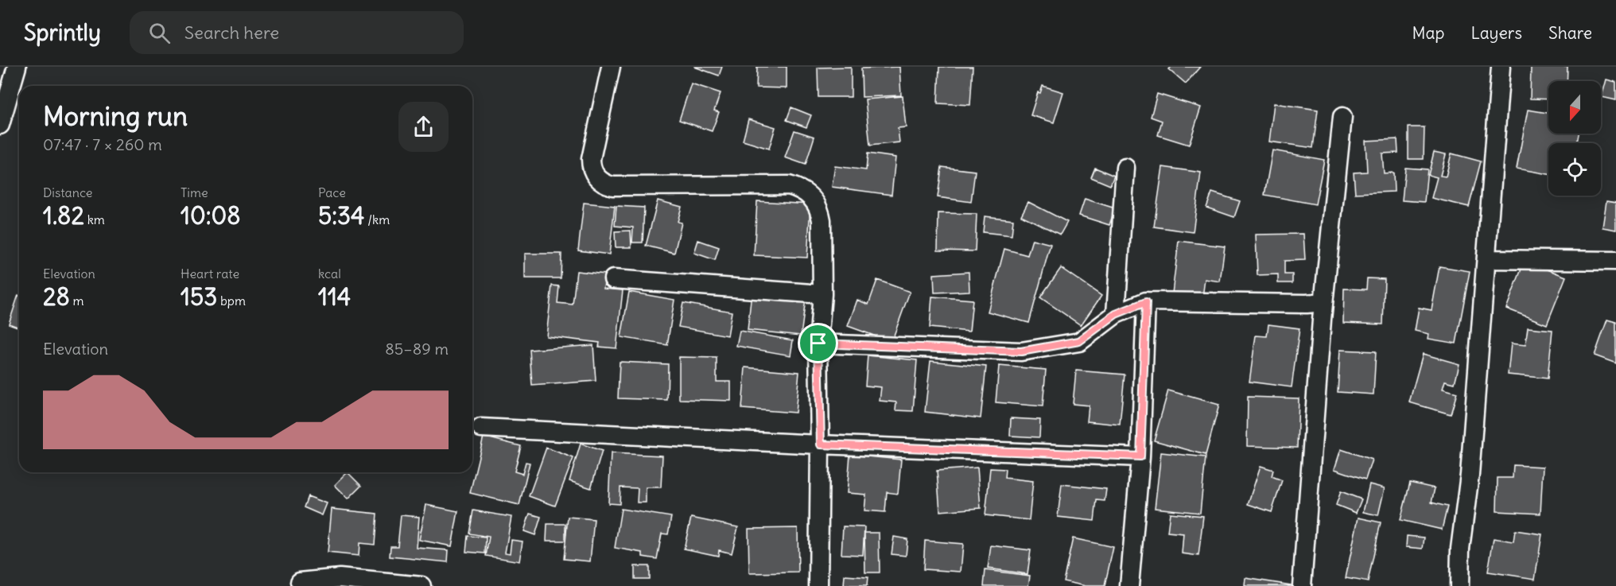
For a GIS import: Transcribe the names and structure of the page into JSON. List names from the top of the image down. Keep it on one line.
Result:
{"north":"bottom","page":{"header":"Sprintly","search":"Search here","nav":["Map","Layers","Share"],"heading":["Morning run","07:47 · 7 × 260 m"],"stats":[["Distance","1.82 km"],["Time","10:08"],["Pace","5:34 /km"],["Elevation","28 m"],["Heart rate","153 bpm"],["kcal","114"]],"chart":["Elevation","85–89 m"]}}
